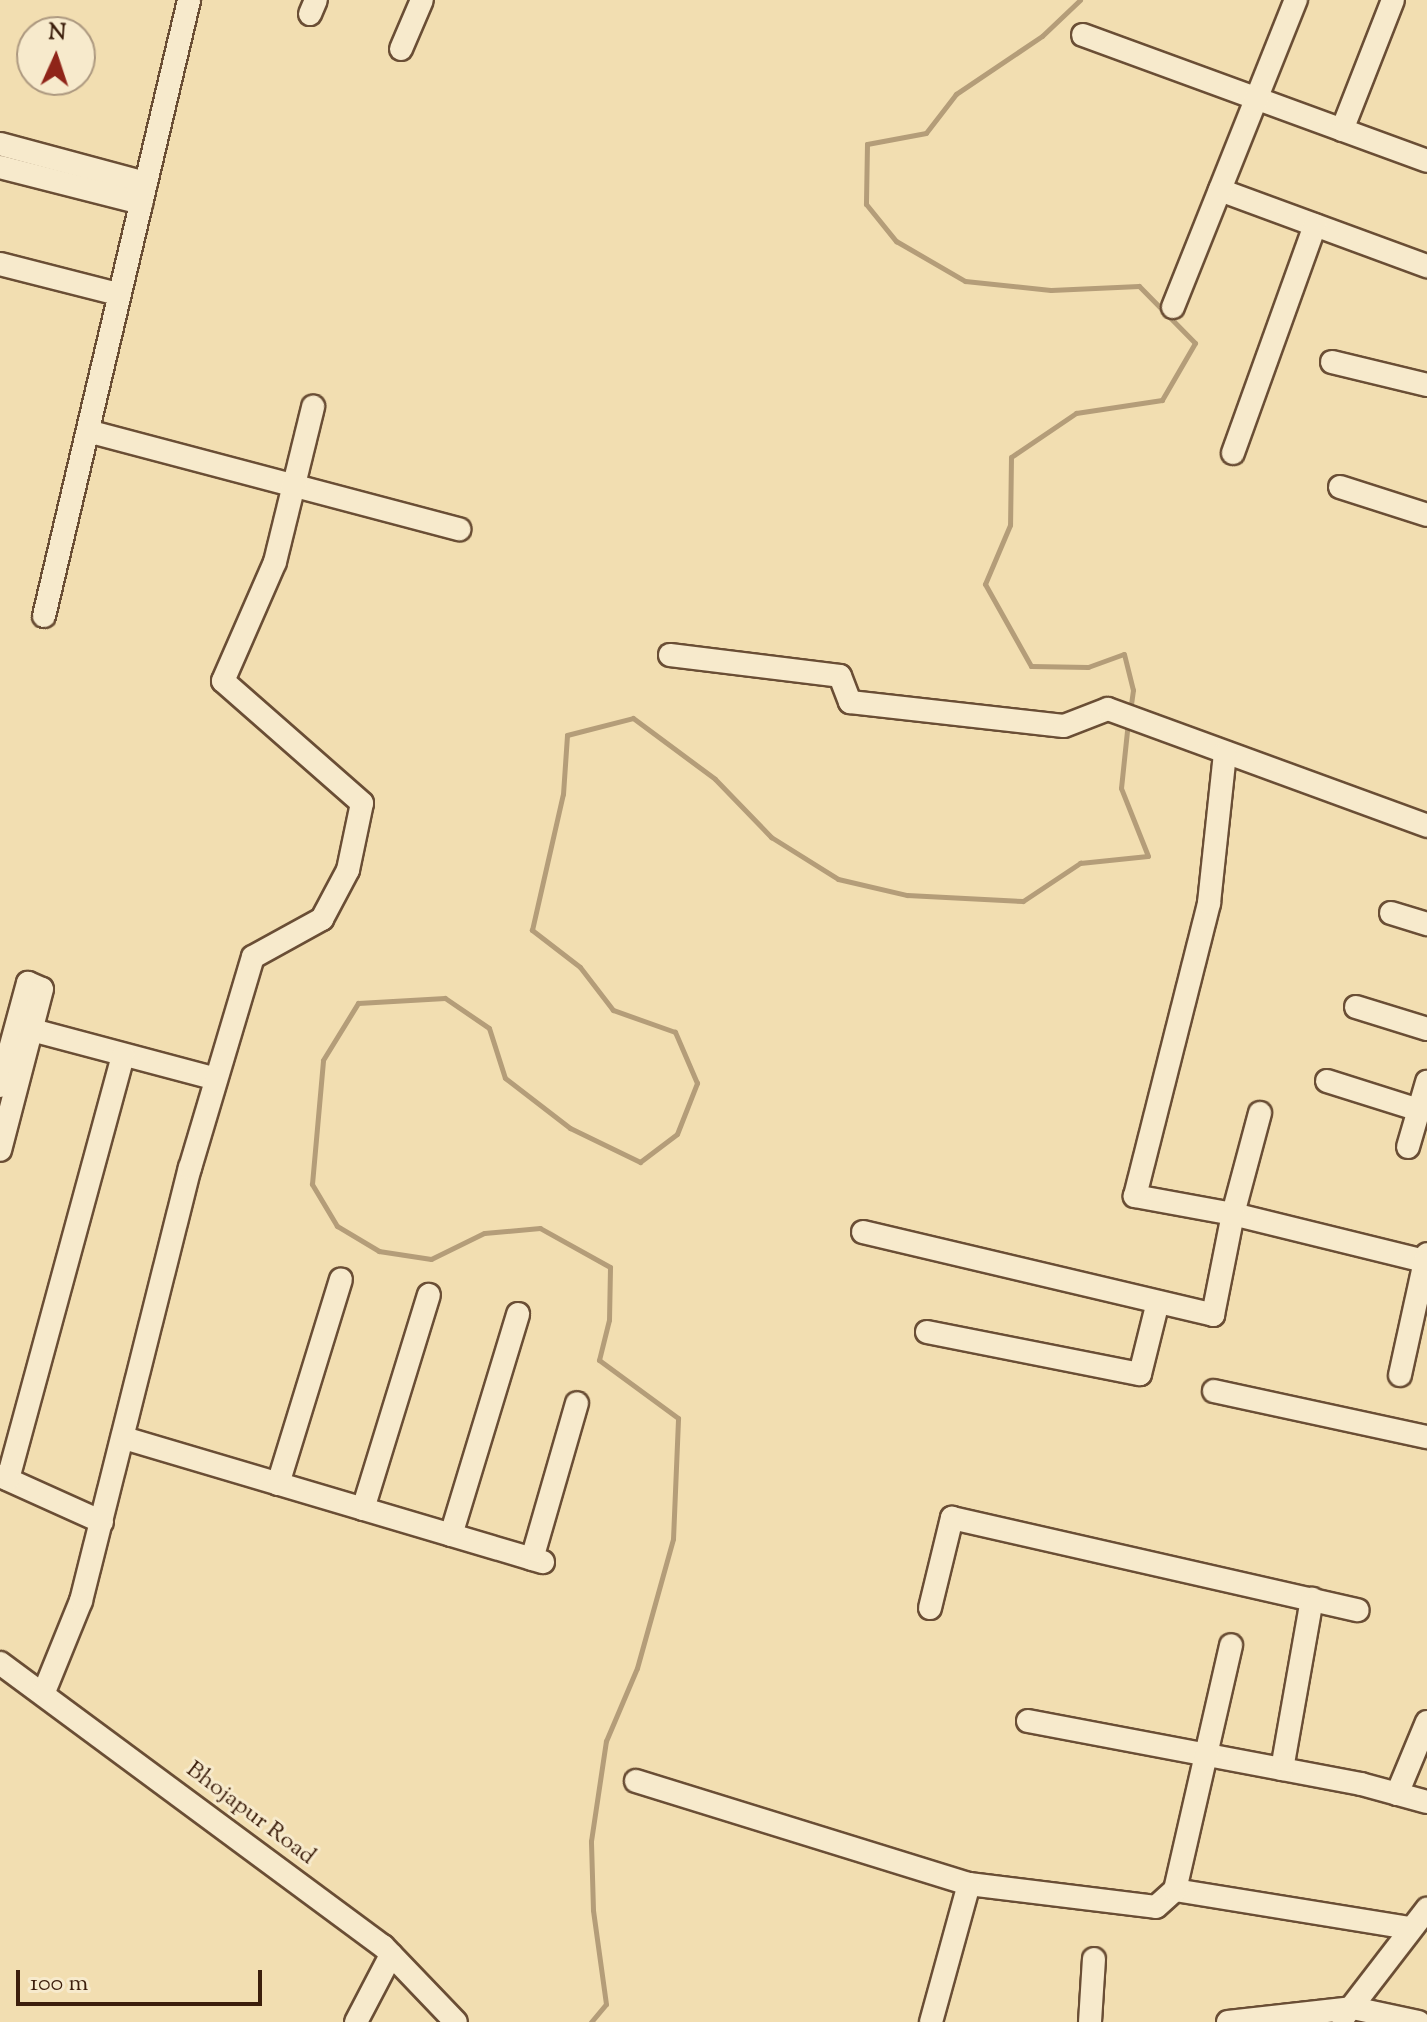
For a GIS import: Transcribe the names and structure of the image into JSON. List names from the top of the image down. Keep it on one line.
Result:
{"streets":{"street":["Bhojapur Road"]},"scale_bar":"100 m","north":"top"}
